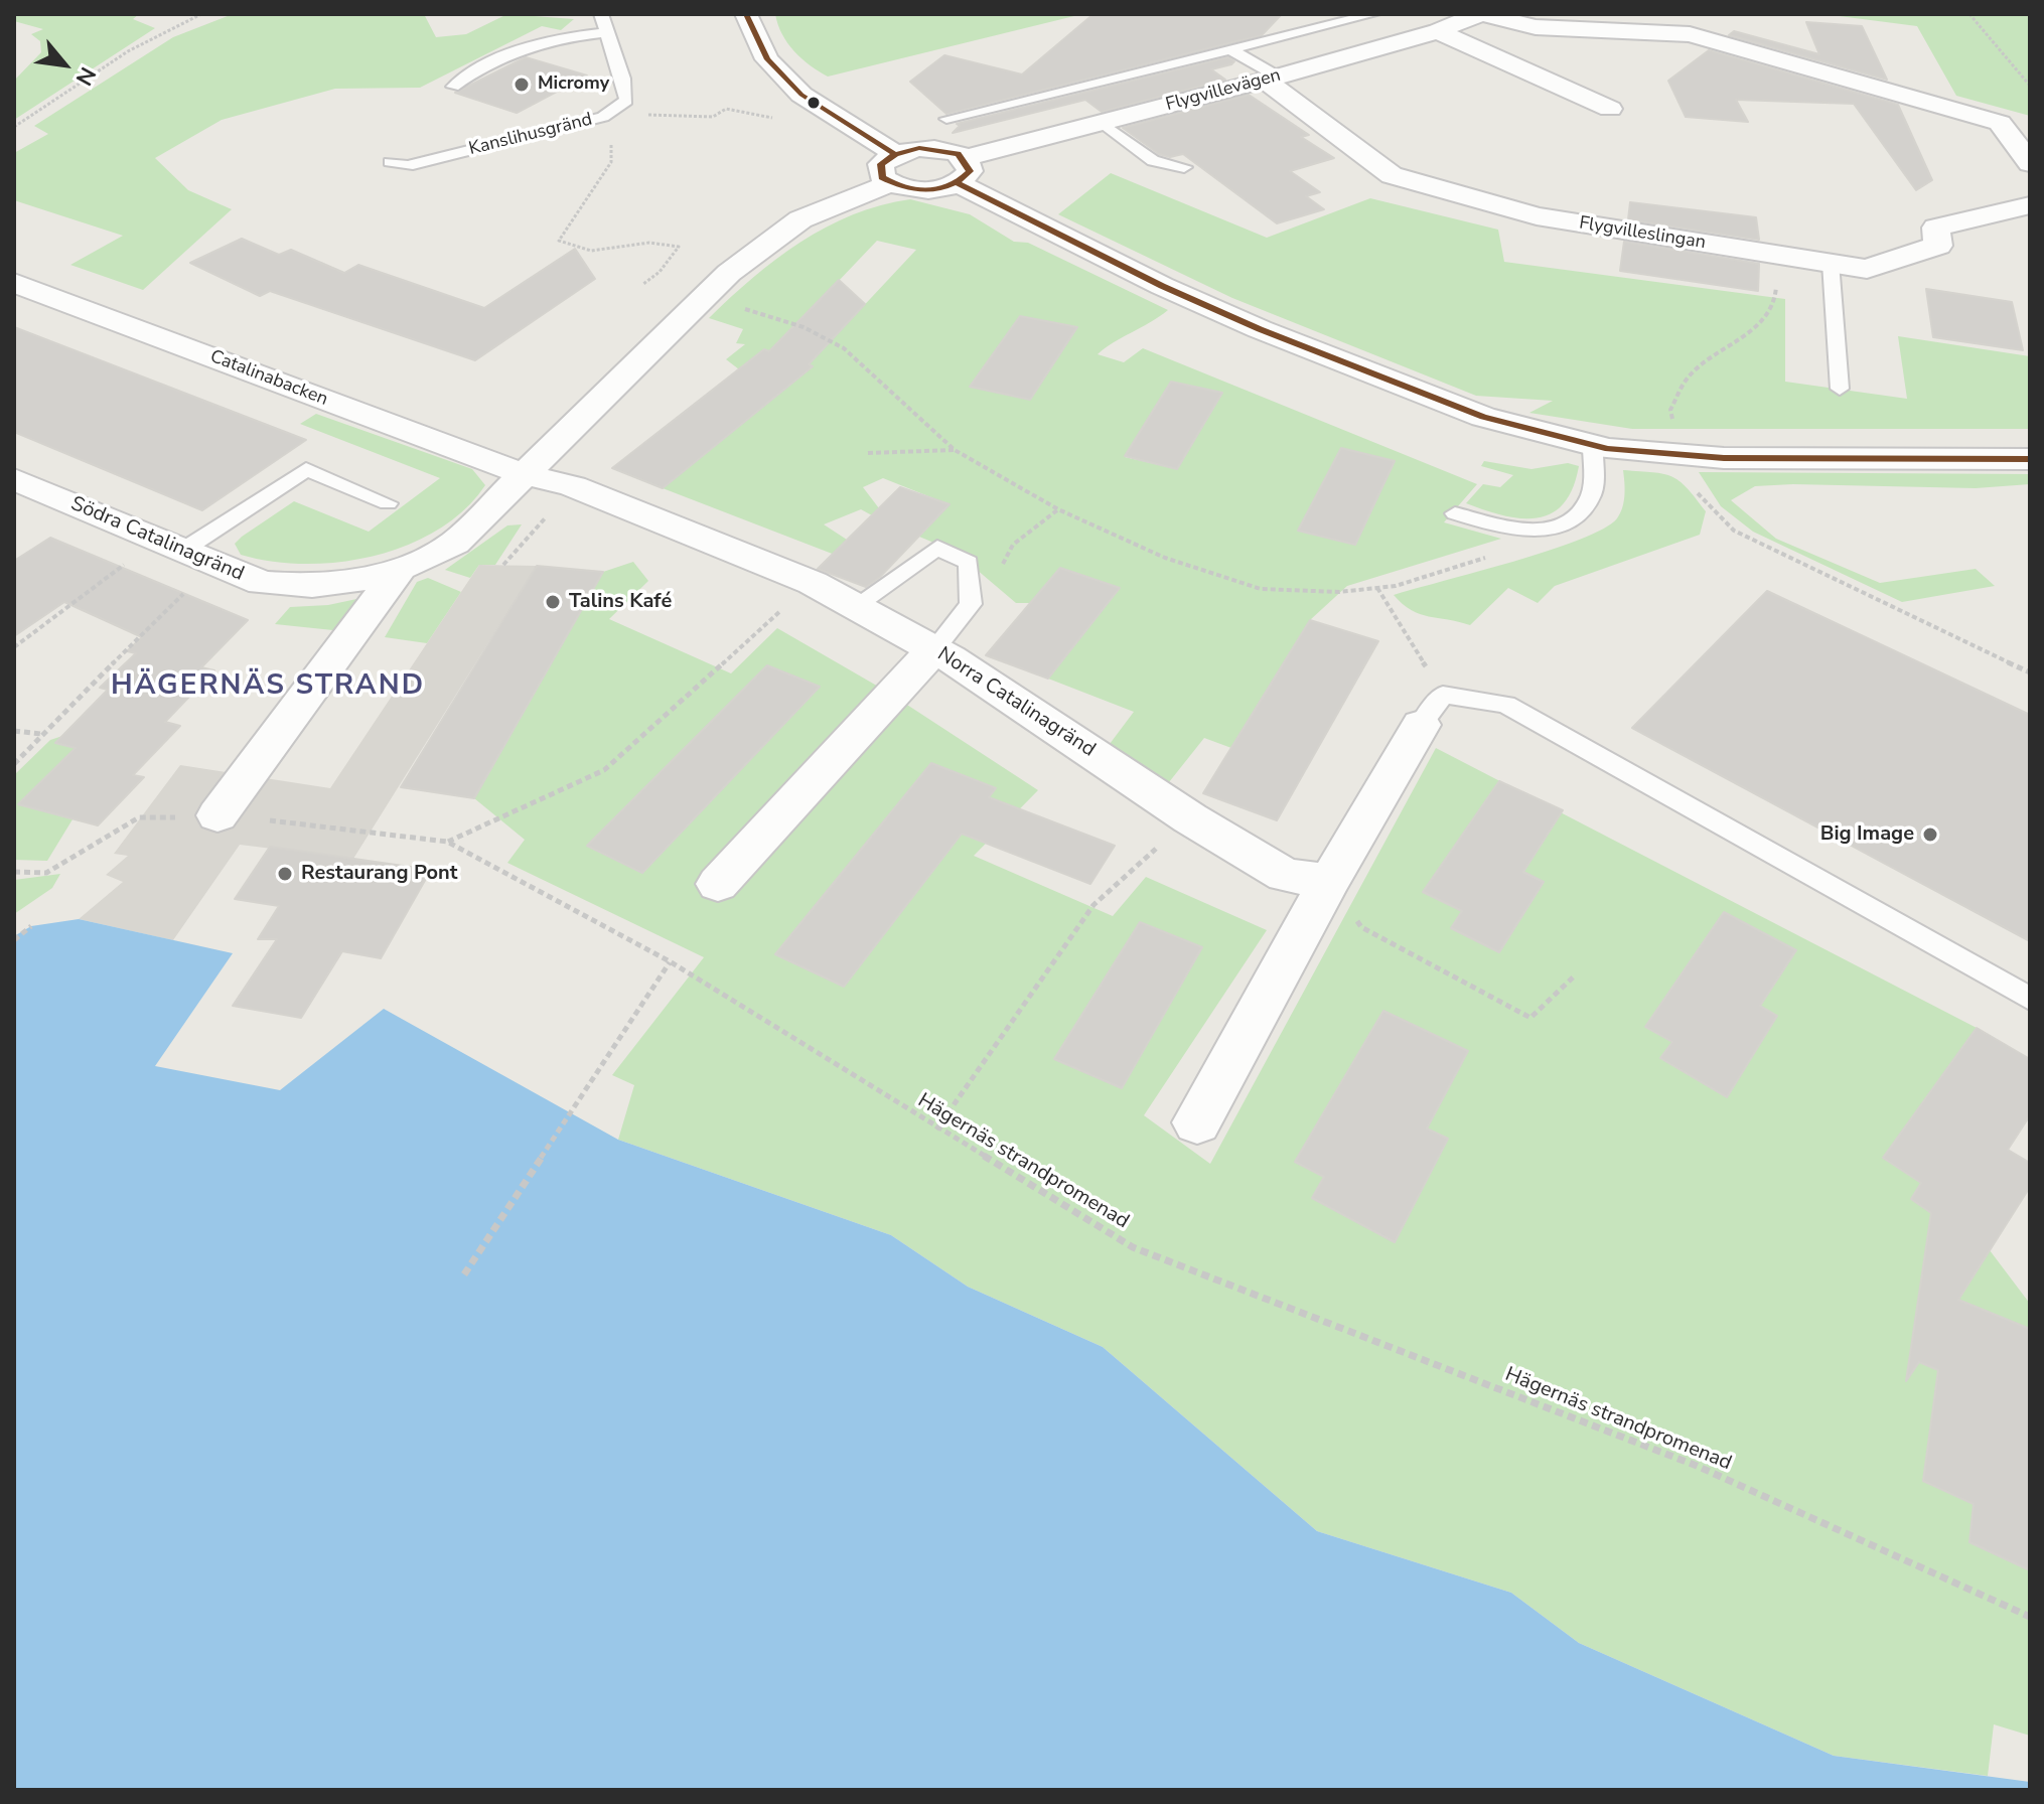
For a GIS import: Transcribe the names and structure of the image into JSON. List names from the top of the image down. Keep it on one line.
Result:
{"streets":{"street":["Flygvillevägen","Flygvilleslingan","Catalinabacken","Södra Catalinagränd","Norra Catalinagränd"],"lane":["Kanslihusgränd"],"path":["Hägernäs strandpromenad"]},"crossings":[["Flygvillevägen","Flygvilleslingan"],["Flygvillevägen","Södra Catalinagränd"],["Catalinabacken","Södra Catalinagränd"],["Catalinabacken","Norra Catalinagränd"],["Södra Catalinagränd","Norra Catalinagränd"]],"districts":["HÄGERNÄS STRAND"],"places":["Micromy","Talins Kafé","Big Image","Restaurang Pont"],"north":"bottom right"}
